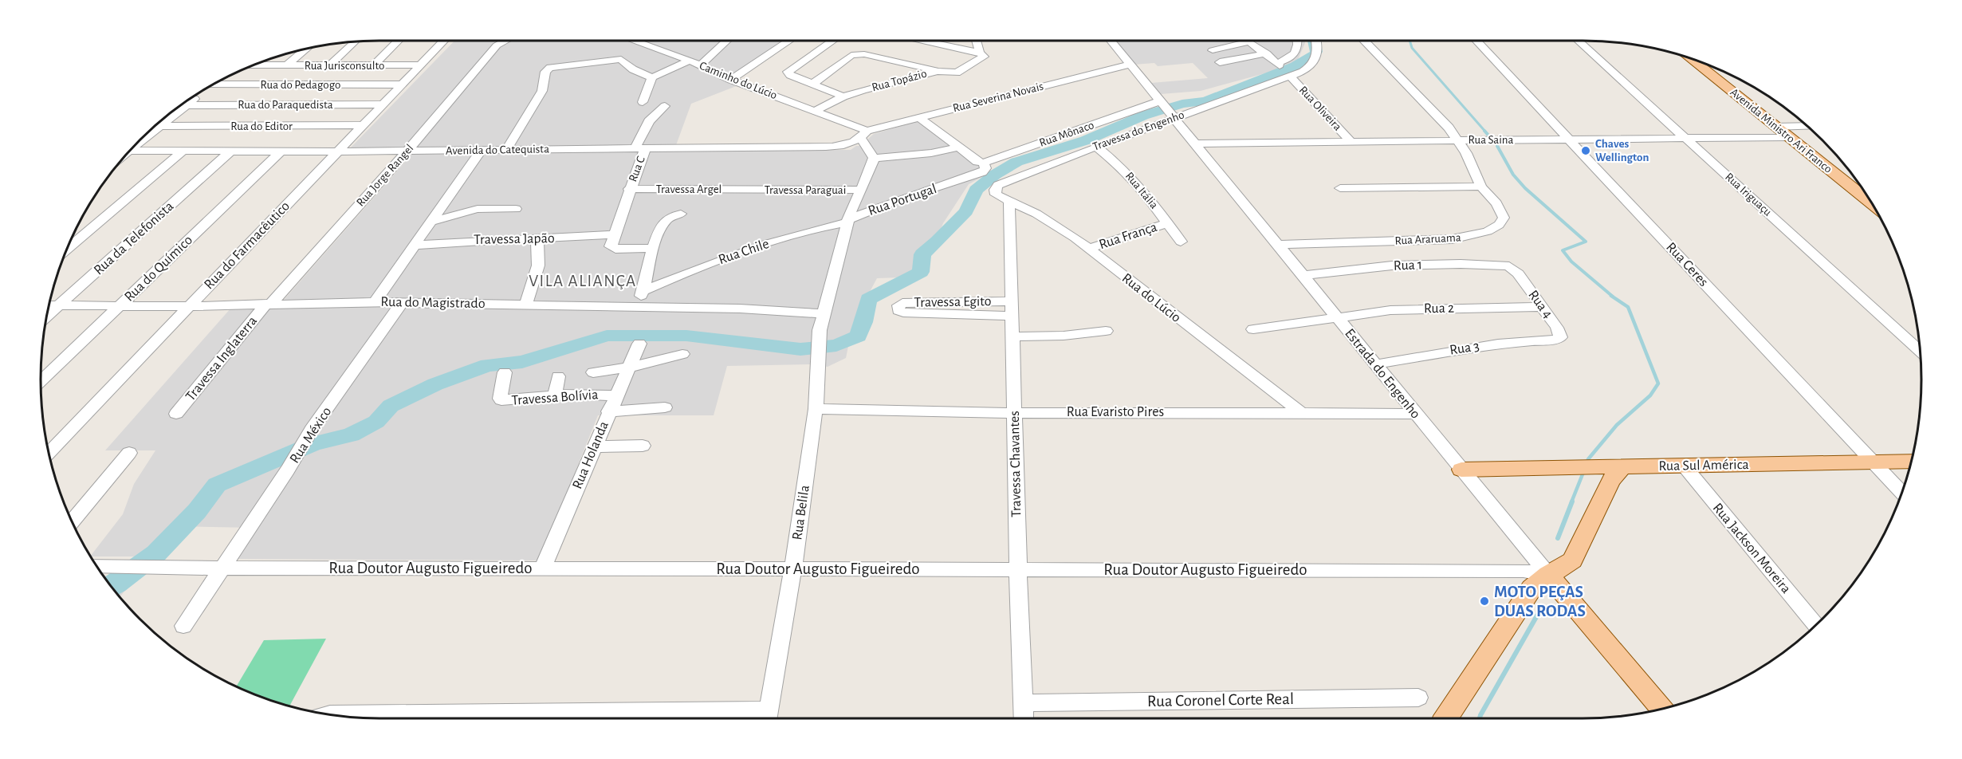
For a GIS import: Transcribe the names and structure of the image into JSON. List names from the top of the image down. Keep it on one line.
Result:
{"streets":{"main road":["Avenida Ministro Ari Franco","Estrada do Engenho","Rua Sul América"],"street":["Rua Jurisconsulto","Caminho do Lúcio","Rua Topázio","Rua do Pedagogo","Rua Severina Novais","Rua do Paraquedista","Rua Oliveira","Rua do Editor","Travessa do Engenho","Rua Mônaco","Rua Saina","Avenida do Catequista","Rua C","Rua Jorge Rangel","Travessa Argel","Travessa Paraguai","Rua Itália","Rua Iriguaçu","Rua Portugal","Rua França","Rua da Telefonista","Travessa Japão","Rua Araruama","Rua do Farmacêutico","Rua Chile","Rua Ceres","Rua 1","Rua do Químico","Rua do Lúcio","Travessa Egito","Rua do Magistrado","Rua 4","Rua 2","Rua 3","Travessa Inglaterra","Travessa Bolívia","Rua Evaristo Pires","Rua México","Rua Holanda","Travessa Chavantes","Rua Belila","Rua Jackson Moreira","Rua Doutor Augusto Figueiredo","Rua Coronel Corte Real"]},"crossings":[["Rua Jurisconsulto","Rua do Farmacêutico"],["Caminho do Lúcio","Rua Topázio"],["Caminho do Lúcio","Rua Severina Novais"],["Caminho do Lúcio","Avenida do Catequista"],["Rua do Pedagogo","Rua do Farmacêutico"],["Rua Severina Novais","Avenida do Catequista"],["Rua Severina Novais","Estrada do Engenho"],["Rua do Paraquedista","Rua do Farmacêutico"],["Rua Oliveira","Travessa do Engenho"],["Rua Oliveira","Rua Saina"],["Rua do Editor","Rua do Farmacêutico"],["Travessa do Engenho","Rua Itália"],["Travessa do Engenho","Rua do Lúcio"],["Travessa do Engenho","Estrada do Engenho"],["Avenida Ministro Ari Franco","Rua Saina"],["Rua Mônaco","Rua Portugal"],["Rua Mônaco","Estrada do Engenho"],["Rua Saina","Rua Iriguaçu"],["Rua Saina","Rua Araruama"],["Rua Saina","Rua Ceres"],["Rua Saina","Estrada do Engenho"],["Avenida do Catequista","Rua C"],["Avenida do Catequista","Rua Jorge Rangel"],["Avenida do Catequista","Rua da Telefonista"],["Avenida do Catequista","Rua do Farmacêutico"],["Avenida do Catequista","Rua do Químico"],["Rua C","Travessa Argel"],["Rua C","Travessa Japão"],["Rua Jorge Rangel","Rua do Magistrado"],["Rua Jorge Rangel","Travessa Inglaterra"],["Travessa Argel","Travessa Paraguai"],["Rua Itália","Rua França"],["Rua Portugal","Rua Chile"],["Rua França","Rua do Lúcio"],["Rua da Telefonista","Rua do Magistrado"],["Rua Araruama","Estrada do Engenho"],["Rua do Farmacêutico","Rua do Magistrado"],["Rua Ceres","Rua Sul América"],["Rua 1","Rua 4"],["Rua 1","Estrada do Engenho"],["Rua do Químico","Rua do Magistrado"],["Rua do Lúcio","Rua Evaristo Pires"],["Rua do Lúcio","Travessa Chavantes"],["Travessa Egito","Travessa Chavantes"],["Rua do Magistrado","Travessa Inglaterra"],["Rua do Magistrado","Rua México"],["Rua do Magistrado","Rua Belila"],["Rua 4","Rua 2"],["Rua 4","Rua 3"],["Rua 2","Estrada do Engenho"],["Rua 3","Estrada do Engenho"],["Estrada do Engenho","Rua Evaristo Pires"],["Estrada do Engenho","Rua Sul América"],["Estrada do Engenho","Rua Doutor Augusto Figueiredo"],["Travessa Bolívia","Rua Holanda"],["Rua Evaristo Pires","Travessa Chavantes"],["Rua Evaristo Pires","Rua Belila"],["Rua México","Rua Doutor Augusto Figueiredo"],["Rua Holanda","Rua Doutor Augusto Figueiredo"],["Travessa Chavantes","Rua Doutor Augusto Figueiredo"],["Travessa Chavantes","Rua Coronel Corte Real"],["Rua Sul América","Rua Jackson Moreira"],["Rua Belila","Rua Doutor Augusto Figueiredo"]],"districts":["VILA ALIANÇA"],"places":["Chaves Wellington","MOTO PEÇAS DUAS RODAS"]}
